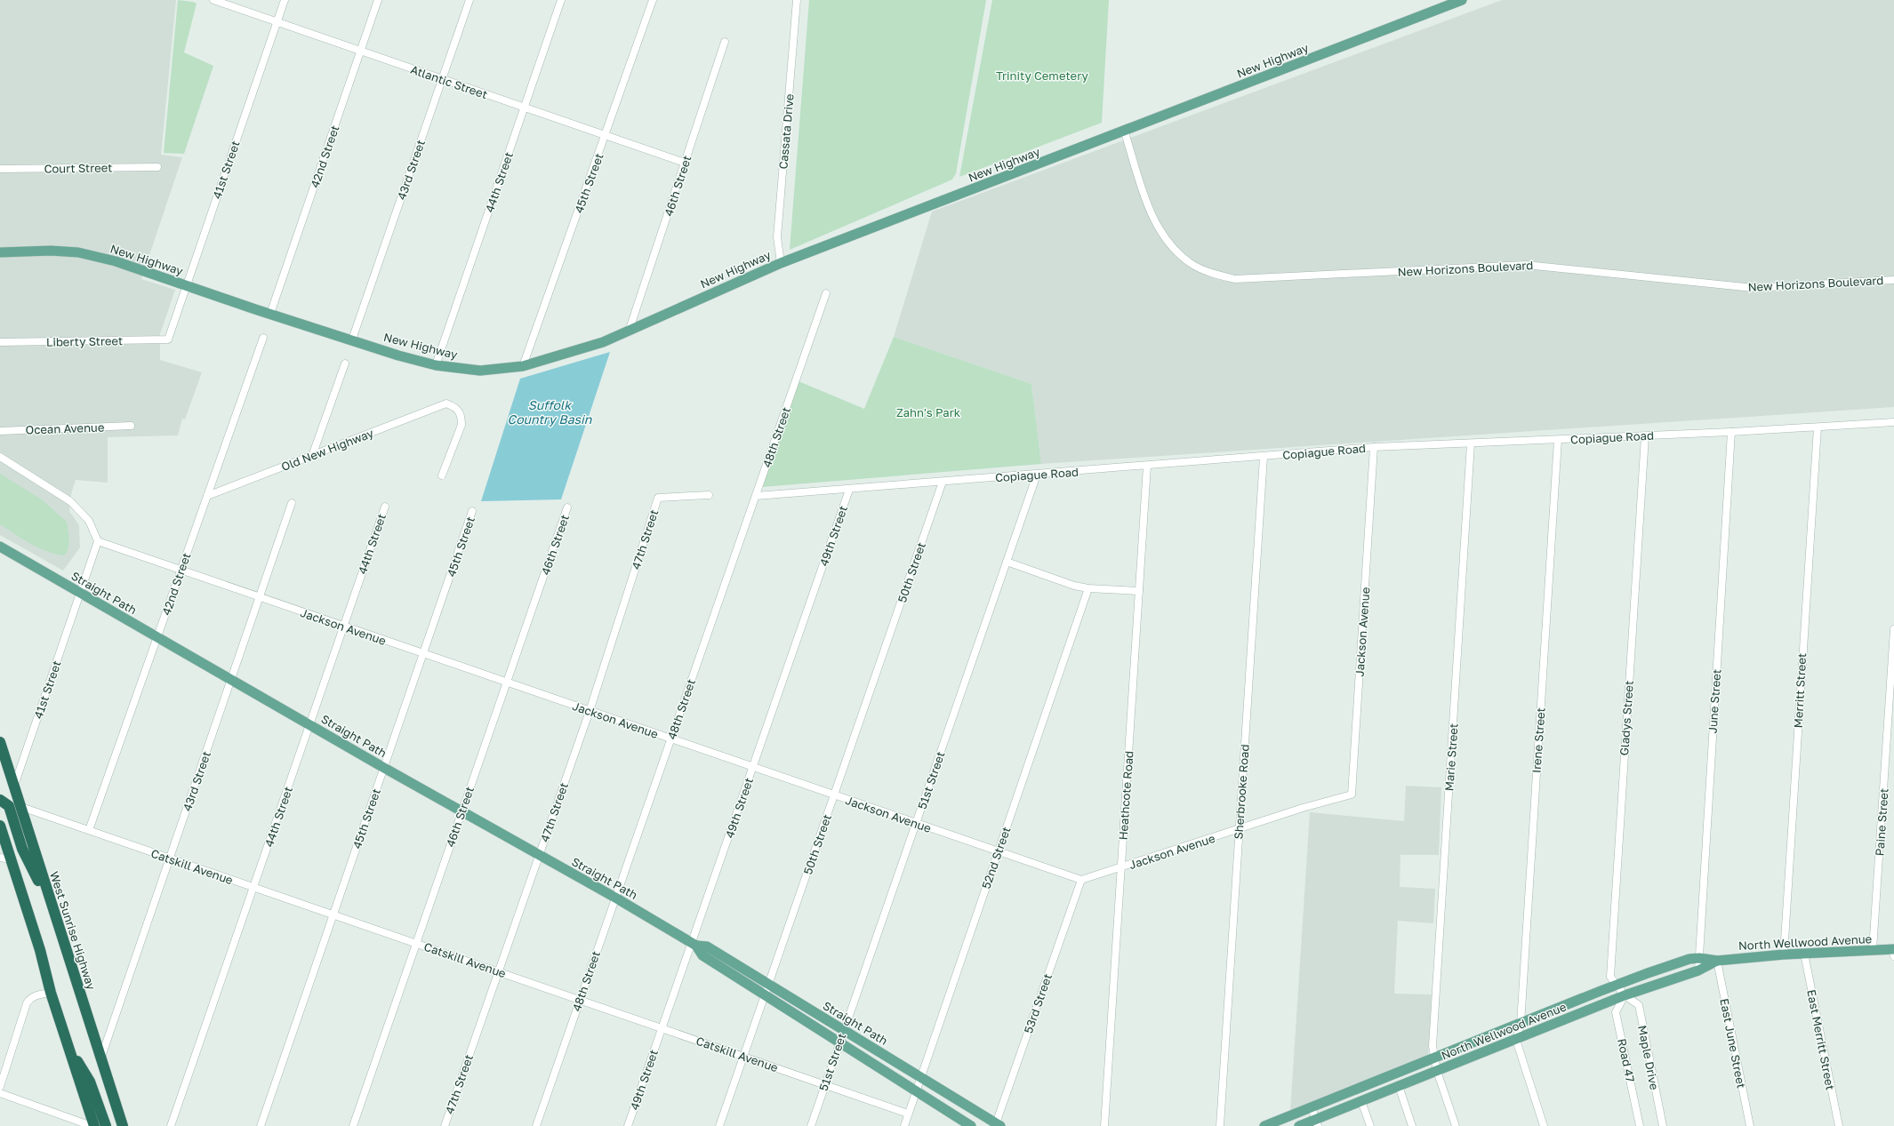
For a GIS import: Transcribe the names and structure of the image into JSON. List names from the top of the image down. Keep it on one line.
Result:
{"streets":{"highway":["West Sunrise Highway"],"main road":["New Highway","Straight Path","North Wellwood Avenue"],"street":["Atlantic Street","Cassata Drive","42nd Street","Court Street","41st Street","43rd Street","44th Street","45th Street","46th Street","New Horizons Boulevard","Liberty Street","Ocean Avenue","48th Street","Copiague Road","Old New Highway","49th Street","47th Street","50th Street","Jackson Avenue","Merritt Street","June Street","Gladys Street","Irene Street","Marie Street","51st Street","Sherbrooke Road","Heathcote Road","Paine Street","52nd Street","Catskill Avenue","53rd Street","East Merritt Street","East June Street","Maple Drive","Road 47"]},"crossings":[["New Highway","Cassata Drive"],["New Highway","42nd Street"],["New Highway","41st Street"],["New Highway","43rd Street"],["New Highway","44th Street"],["New Highway","45th Street"],["New Highway","46th Street"],["New Highway","New Horizons Boulevard"],["Atlantic Street","42nd Street"],["Atlantic Street","41st Street"],["Atlantic Street","43rd Street"],["Atlantic Street","44th Street"],["Atlantic Street","45th Street"],["Atlantic Street","46th Street"],["42nd Street","Old New Highway"],["42nd Street","Straight Path"],["42nd Street","Jackson Avenue"],["42nd Street","Catskill Avenue"],["41st Street","Liberty Street"],["41st Street","Straight Path"],["41st Street","Jackson Avenue"],["41st Street","West Sunrise Highway"],["43rd Street","Straight Path"],["43rd Street","Jackson Avenue"],["43rd Street","Catskill Avenue"],["43rd Street","West Sunrise Highway"],["44th Street","Straight Path"],["44th Street","Jackson Avenue"],["44th Street","Catskill Avenue"],["45th Street","Straight Path"],["45th Street","Jackson Avenue"],["45th Street","Catskill Avenue"],["46th Street","Straight Path"],["46th Street","Jackson Avenue"],["46th Street","Catskill Avenue"],["48th Street","Copiague Road"],["48th Street","Straight Path"],["48th Street","Jackson Avenue"],["48th Street","Catskill Avenue"],["Copiague Road","49th Street"],["Copiague Road","50th Street"],["Copiague Road","Jackson Avenue"],["Copiague Road","Merritt Street"],["Copiague Road","June Street"],["Copiague Road","Gladys Street"],["Copiague Road","Irene Street"],["Copiague Road","Marie Street"],["Copiague Road","51st Street"],["Copiague Road","Sherbrooke Road"],["Copiague Road","Heathcote Road"],["49th Street","Straight Path"],["49th Street","Jackson Avenue"],["49th Street","Catskill Avenue"],["47th Street","Straight Path"],["47th Street","Jackson Avenue"],["47th Street","Catskill Avenue"],["50th Street","Straight Path"],["50th Street","Jackson Avenue"],["50th Street","Catskill Avenue"],["Straight Path","51st Street"],["Straight Path","52nd Street"],["Straight Path","53rd Street"],["Jackson Avenue","51st Street"],["Jackson Avenue","Sherbrooke Road"],["Jackson Avenue","Heathcote Road"],["Jackson Avenue","52nd Street"],["Jackson Avenue","53rd Street"],["Merritt Street","North Wellwood Avenue"],["June Street","North Wellwood Avenue"],["Gladys Street","North Wellwood Avenue"],["Gladys Street","Maple Drive"],["Gladys Street","Road 47"],["Irene Street","North Wellwood Avenue"],["Marie Street","North Wellwood Avenue"],["51st Street","Catskill Avenue"],["Paine Street","North Wellwood Avenue"],["52nd Street","Catskill Avenue"],["Catskill Avenue","West Sunrise Highway"],["North Wellwood Avenue","East Merritt Street"],["North Wellwood Avenue","East June Street"],["North Wellwood Avenue","Maple Drive"],["North Wellwood Avenue","Road 47"],["Maple Drive","Road 47"]],"water":["Suffolk Country Basin"],"parks":["Trinity Cemetery","Zahn's Park"]}
